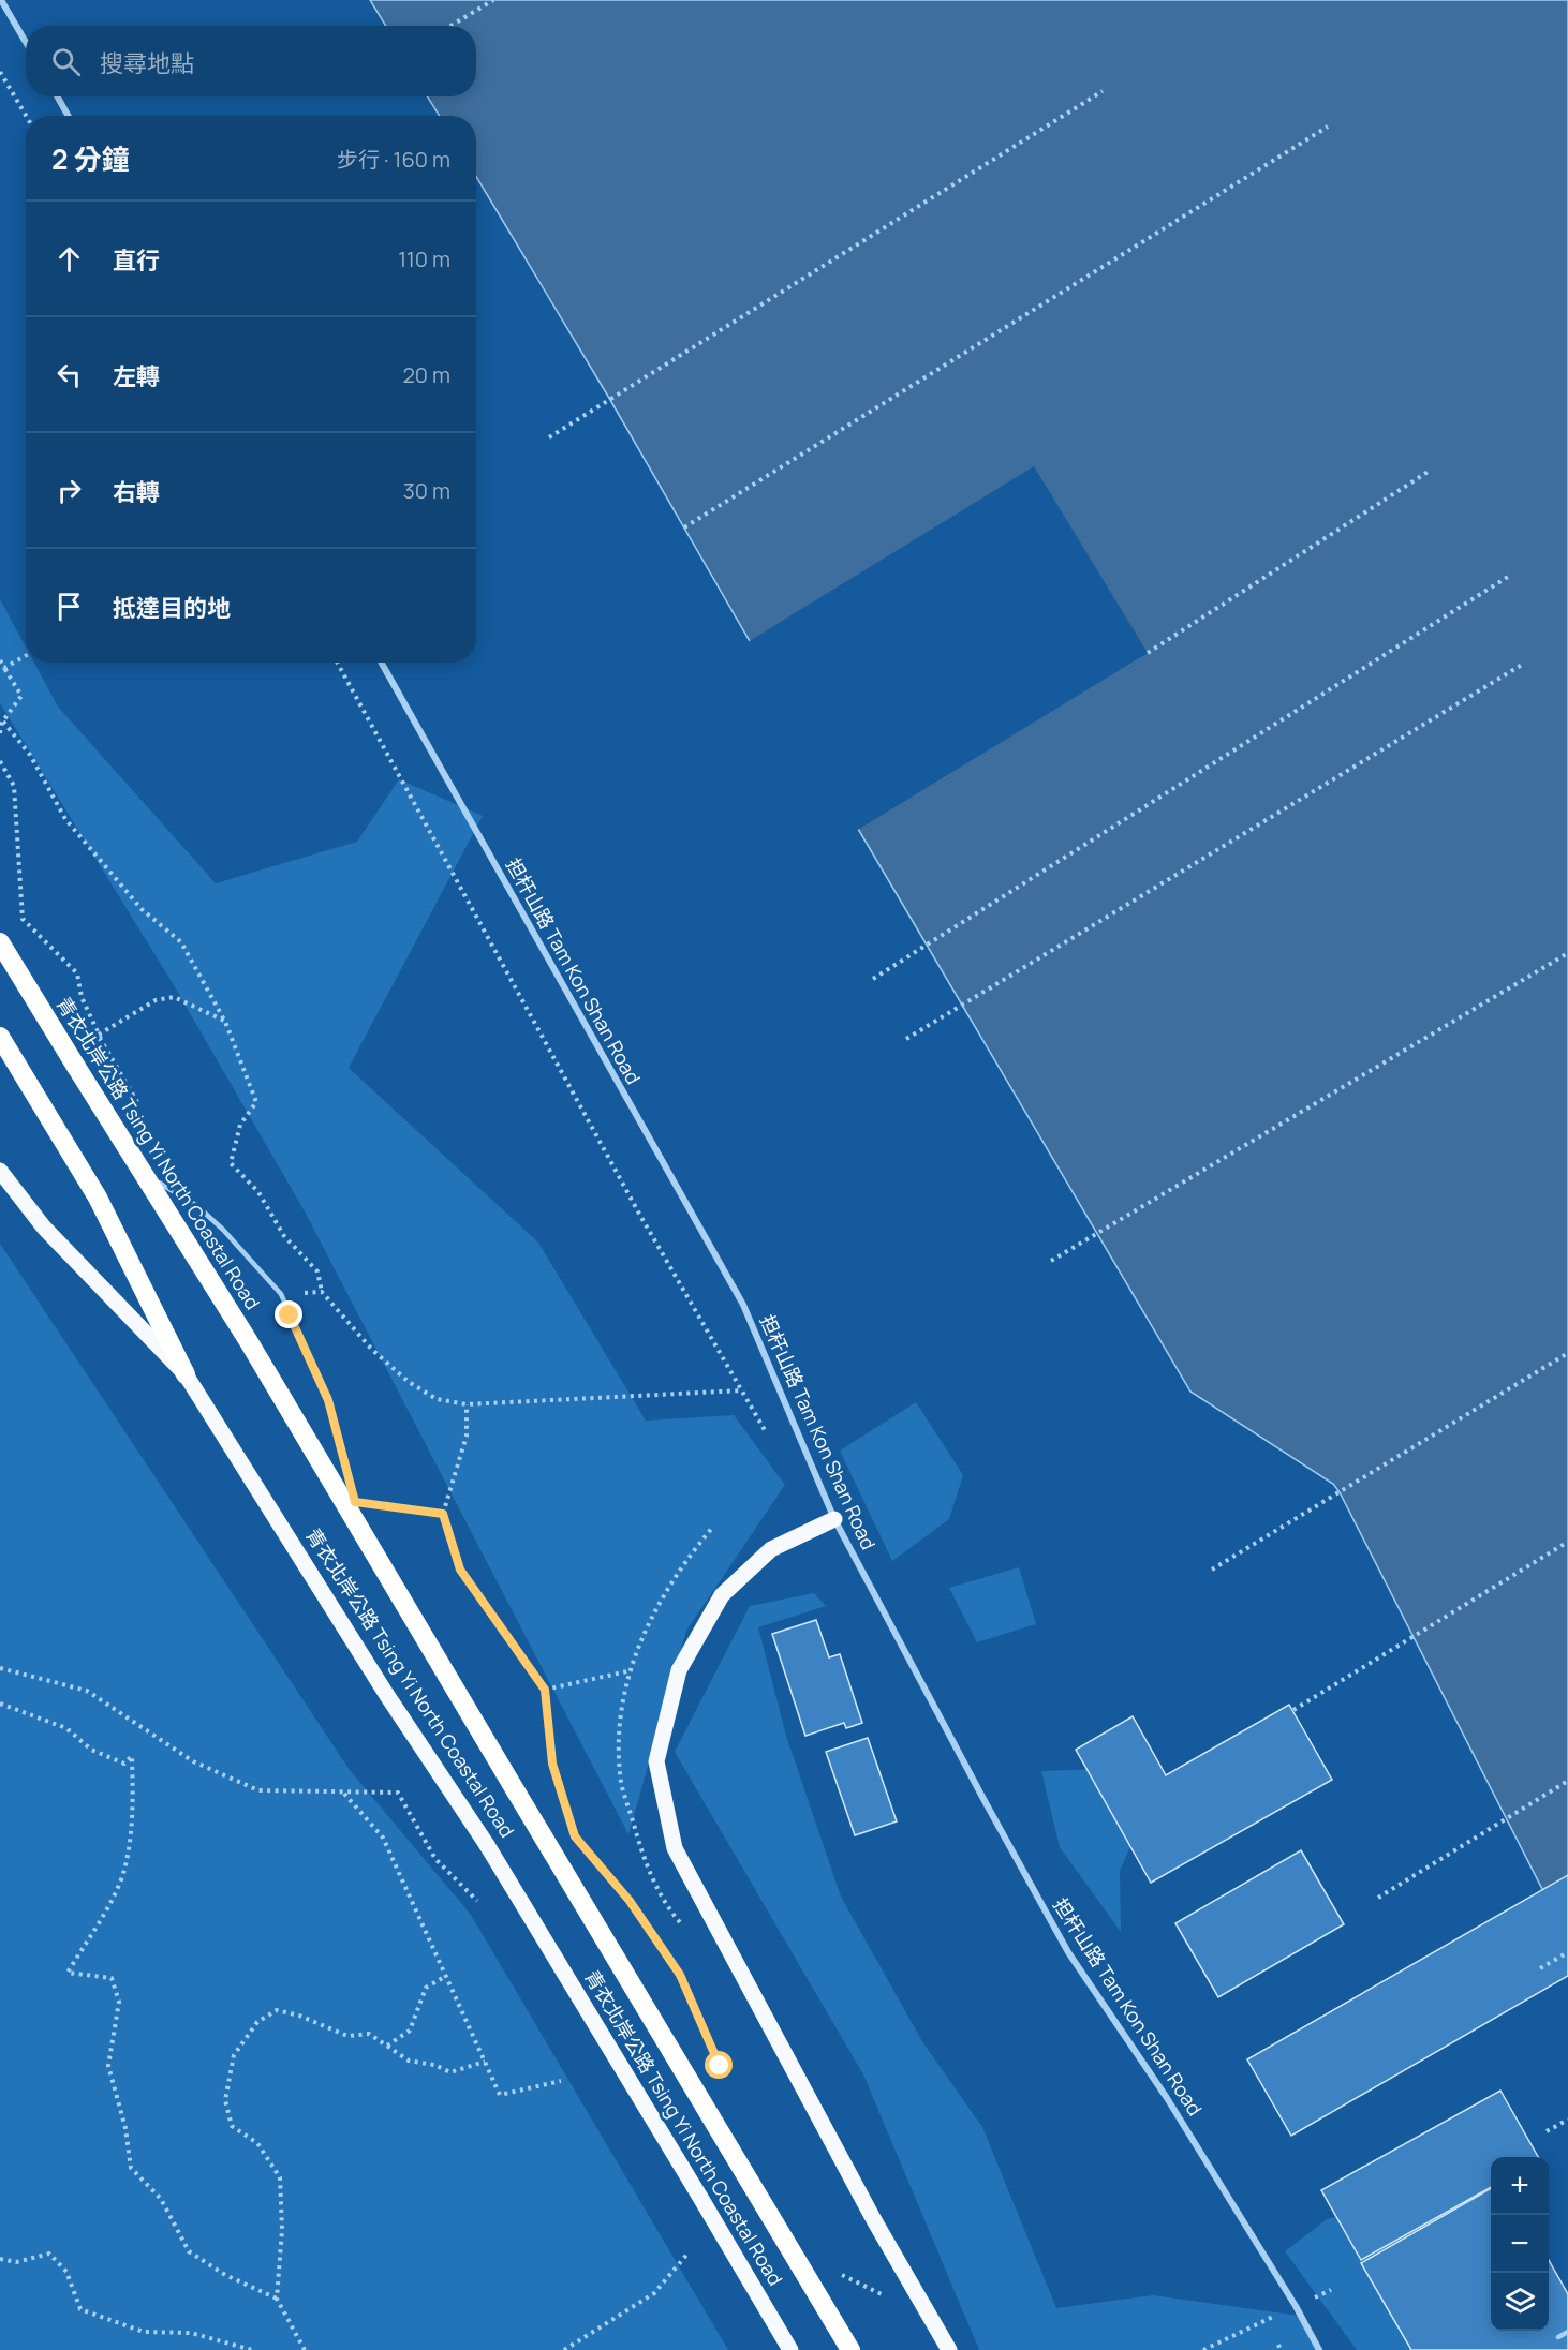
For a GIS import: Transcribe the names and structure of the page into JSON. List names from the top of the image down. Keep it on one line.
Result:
{"streets":{"highway":["青衣北岸公路 Tsing Yi North Coastal Road"],"street":["担杆山路 Tam Kon Shan Road"]},"page":{"search":"搜尋地點","heading":["2 分鐘","步行 · 160 m"],"list":[["直行","110 m"],["左轉","20 m"],["右轉","30 m"],"抵達目的地"],"map_buttons":["+","−"]}}
